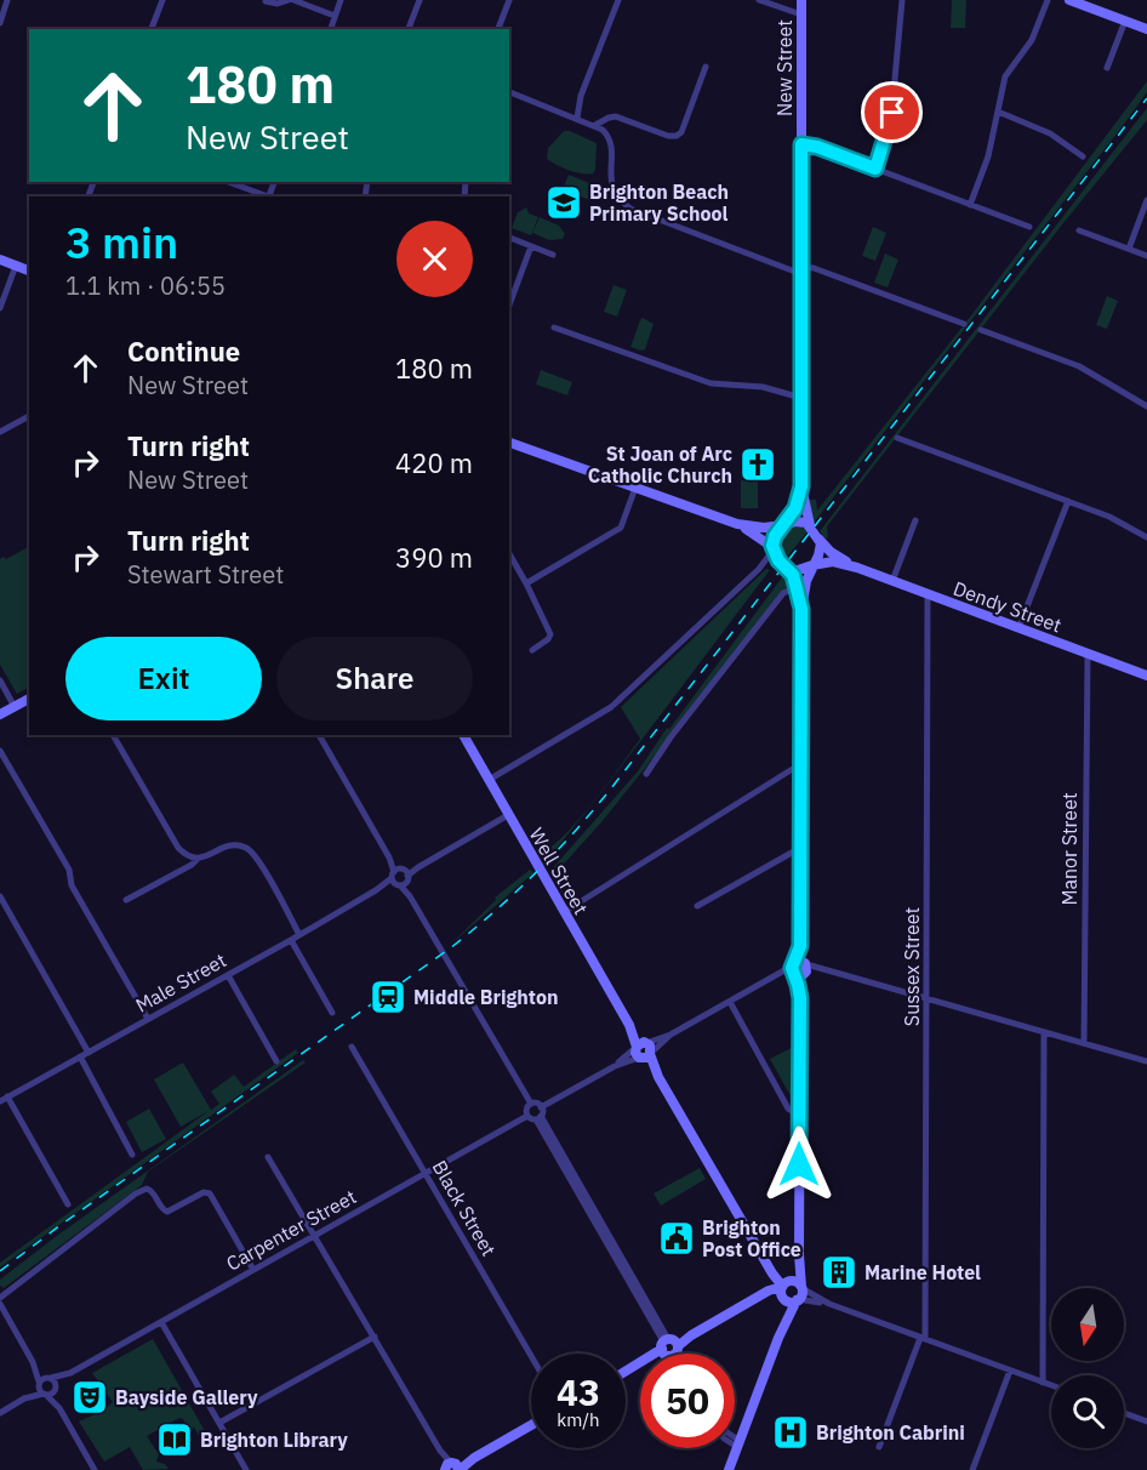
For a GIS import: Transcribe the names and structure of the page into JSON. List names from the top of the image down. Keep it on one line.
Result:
{"streets":{"street":["New Street","Dendy Street","Manor Street","Well Street","Sussex Street","Male Street","Black Street","Carpenter Street"]},"crossings":[["New Street","Dendy Street"],["Dendy Street","Manor Street"],["Dendy Street","Sussex Street"],["Well Street","Male Street"],["Black Street","Carpenter Street"]],"places":{"school or university":["Brighton Beach Primary School"],"church":["St Joan of Arc Catholic Church"],"station":["Middle Brighton"],"public building":["Brighton Post Office"],"building":["Marine Hotel"],"theatre":["Bayside Gallery"],"hospital":["Brighton Cabrini"],"library":["Brighton Library"]},"north":"bottom","page":{"turn":["180 m","New Street"],"heading":["3 min","1.1 km · 06:55"],"list":[{"name":"Continue","note":"New Street","value":"180 m"},{"name":"Turn right","note":"New Street","value":"420 m"},{"name":"Turn right","note":"Stewart Street","value":"390 m"}],"buttons":["Exit","Share"],"speed":"43 km/h","limit":"50"}}
